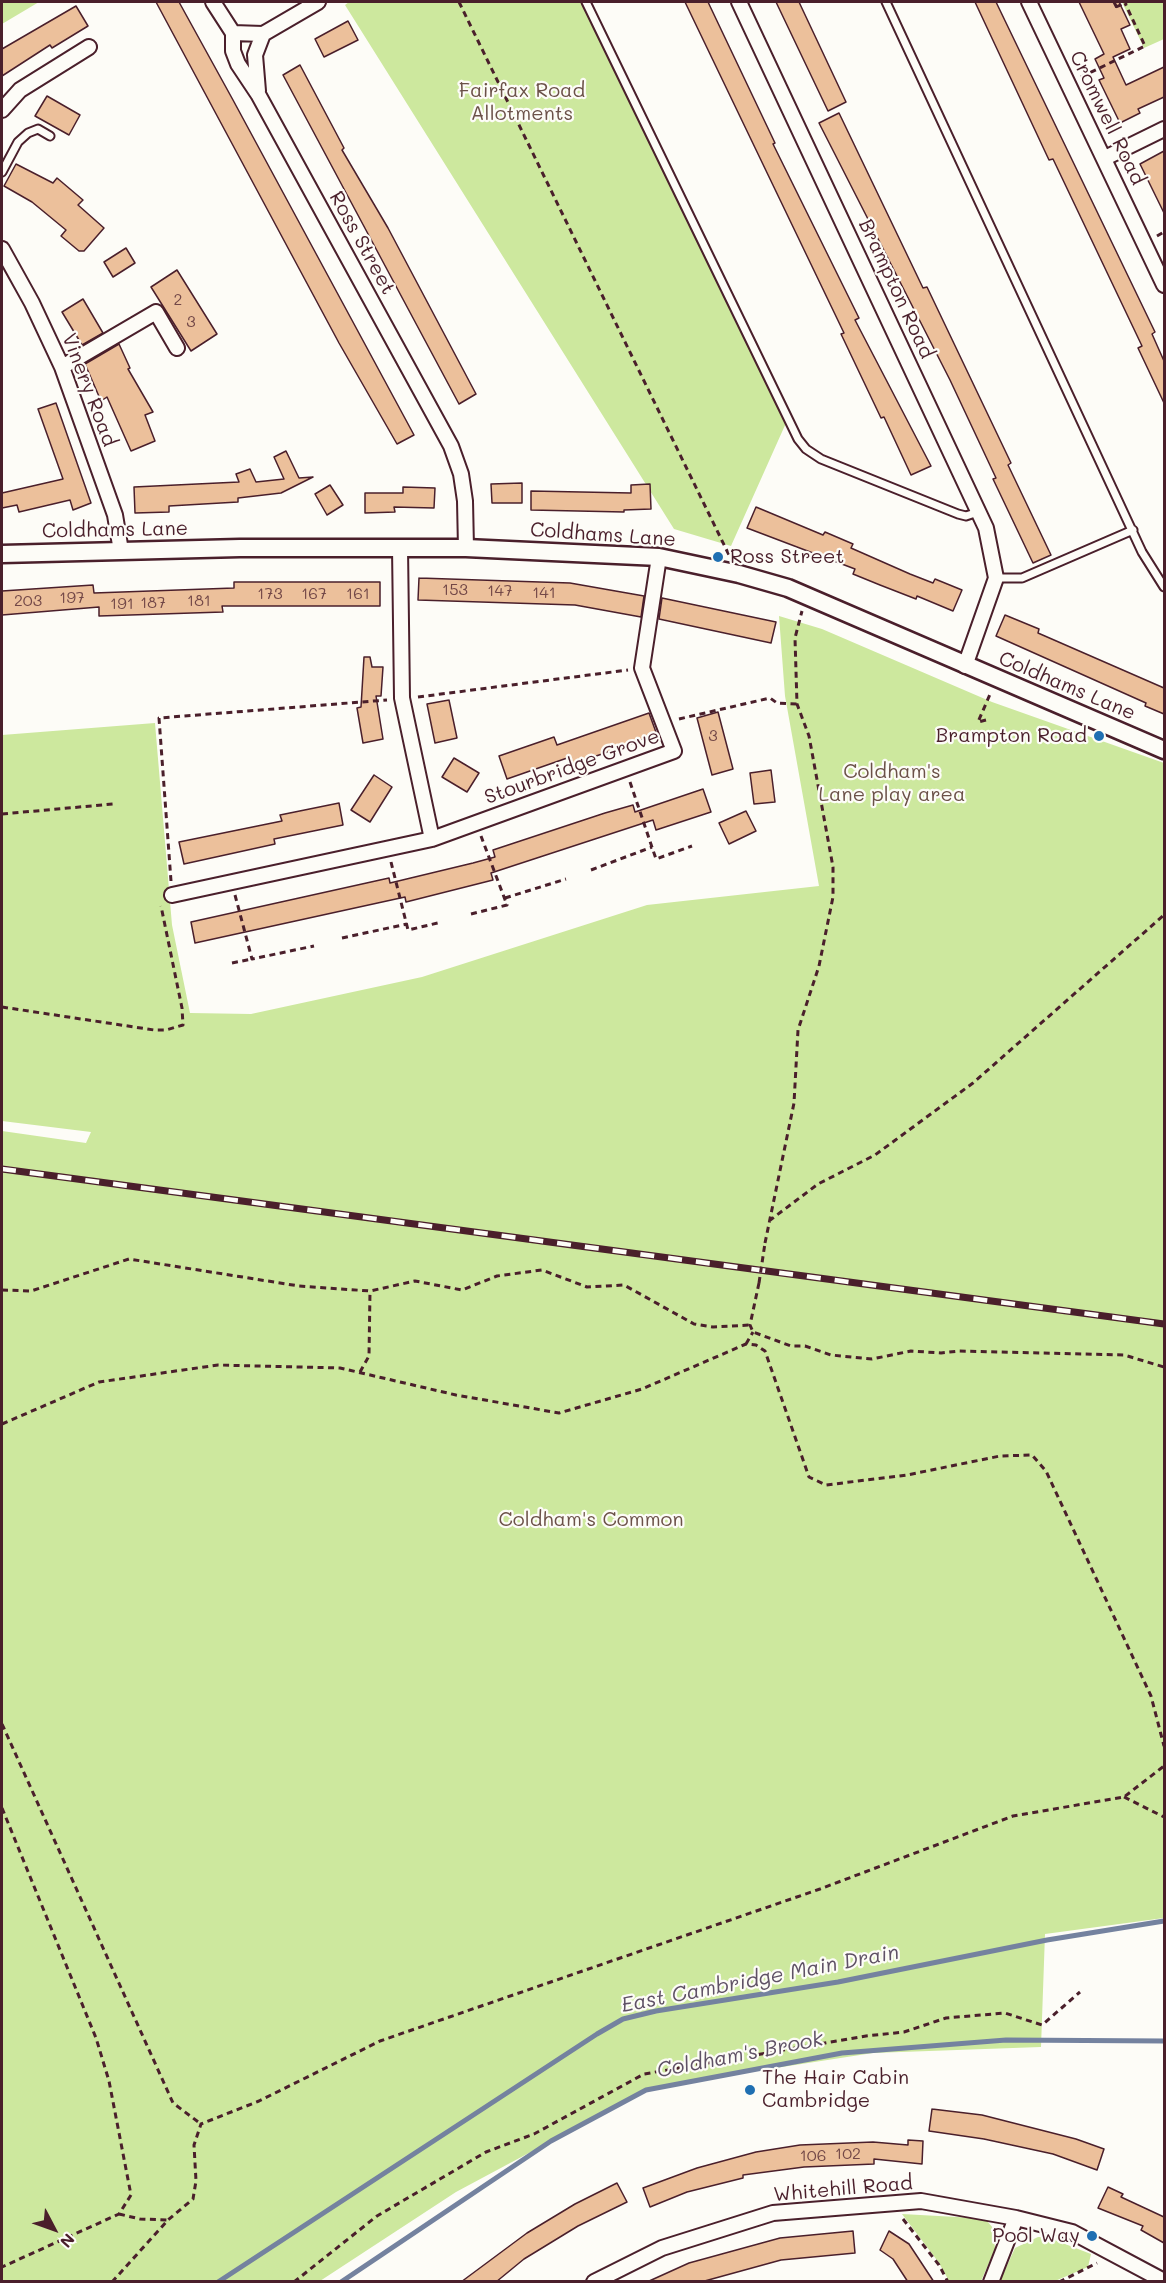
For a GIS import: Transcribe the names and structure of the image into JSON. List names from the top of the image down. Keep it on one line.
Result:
{"streets":{"street":["Cromwell Road","Ross Street","Brampton Road","Vinery Road","Coldhams Lane","Stourbridge Grove","Whitehill Road"]},"crossings":[["Ross Street","Coldhams Lane"],["Brampton Road","Coldhams Lane"],["Vinery Road","Coldhams Lane"],["Coldhams Lane","Stourbridge Grove"]],"water":["East Cambridge Main Drain","Coldham's Brook"],"parks":["Fairfax Road Allotments","Coldham's Lane play area","Coldham's Common"],"places":["Ross Street","Brampton Road","The Hair Cabin Cambridge","Pool Way"],"house_numbers":["2","3","153","147","141","173","167","161","197","203","181","187","191","3","102","106"],"north":"bottom right"}
